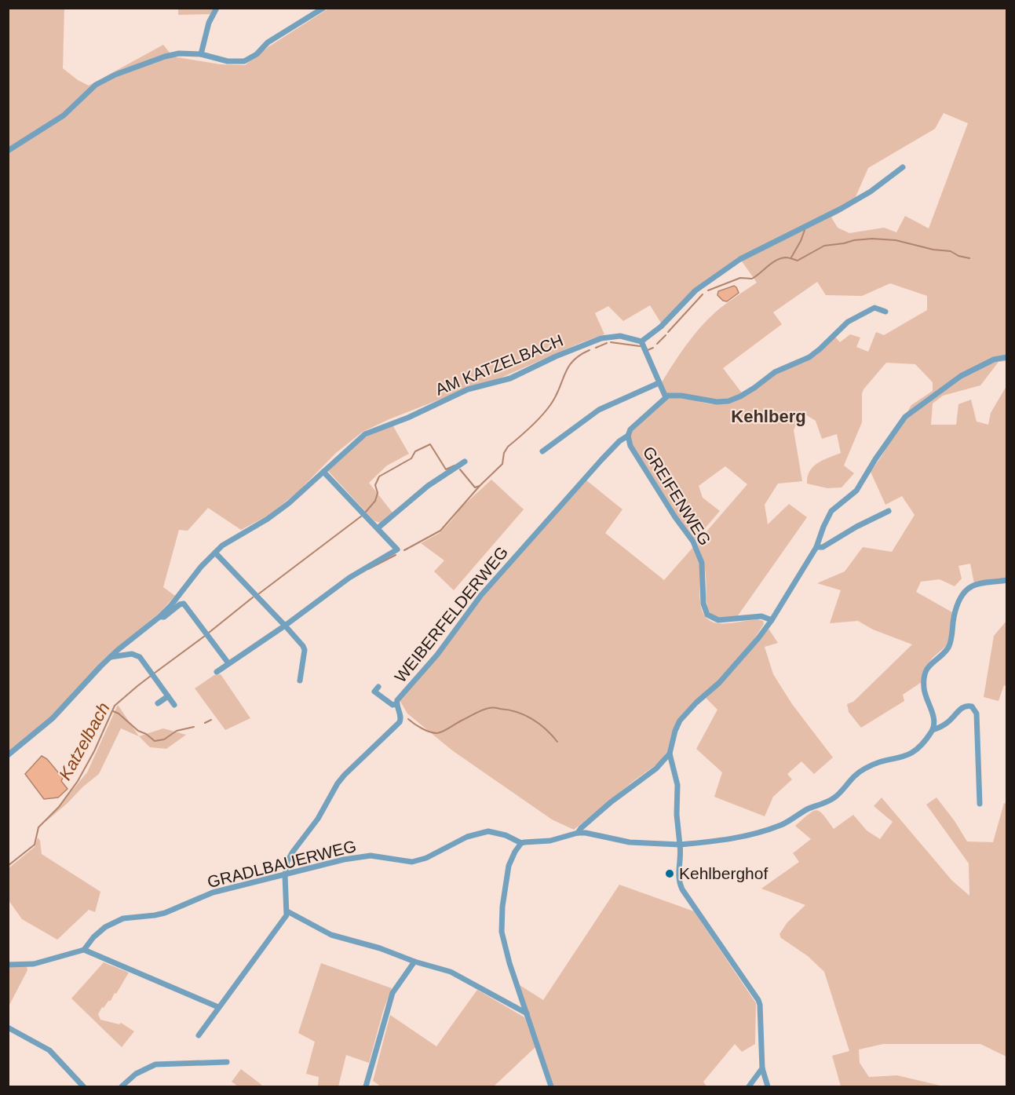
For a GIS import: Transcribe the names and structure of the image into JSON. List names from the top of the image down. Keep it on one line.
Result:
{"streets":{"street":["AM KATZELBACH","GREIFENWEG","WEIBERFELDERWEG","GRADLBAUERWEG"]},"crossings":[["GREIFENWEG","WEIBERFELDERWEG"],["WEIBERFELDERWEG","GRADLBAUERWEG"]],"districts":["Kehlberg"],"water":["Katzelbach"],"places":["Kehlberghof"]}
